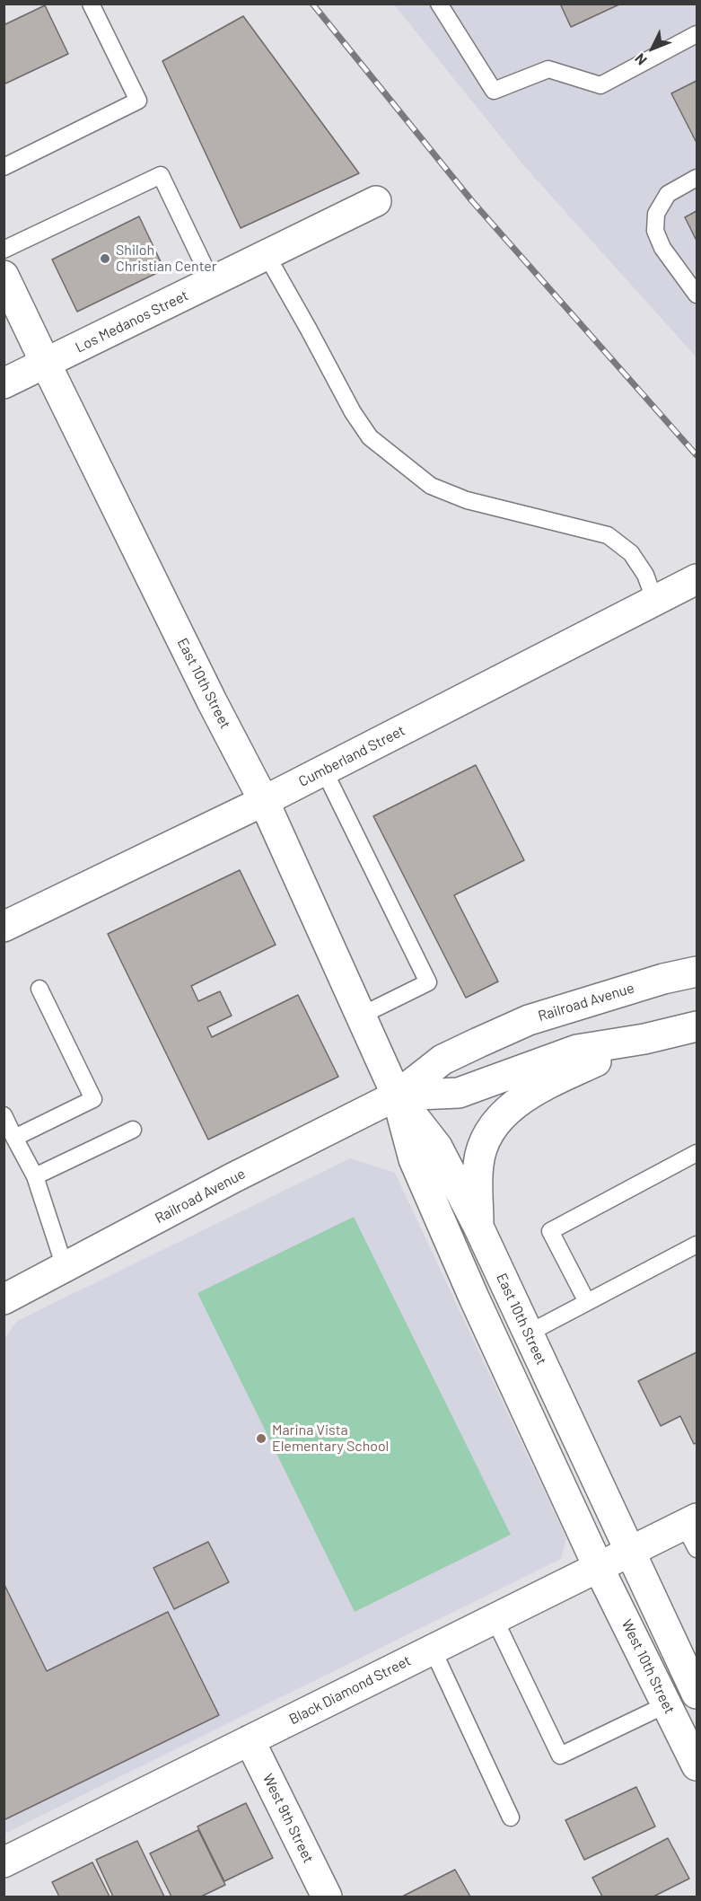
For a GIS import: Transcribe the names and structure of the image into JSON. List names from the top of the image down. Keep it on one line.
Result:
{"streets":{"main road":["Los Medanos Street","East 10th Street","Cumberland Street","Railroad Avenue","West 10th Street","Black Diamond Street","West 9th Street"]},"crossings":[["Los Medanos Street","East 10th Street"],["East 10th Street","Cumberland Street"],["East 10th Street","Railroad Avenue"],["East 10th Street","West 10th Street"],["East 10th Street","Black Diamond Street"],["West 10th Street","Black Diamond Street"],["Black Diamond Street","West 9th Street"]],"places":["Shiloh Christian Center","Marina Vista Elementary School"],"north":"bottom left"}
